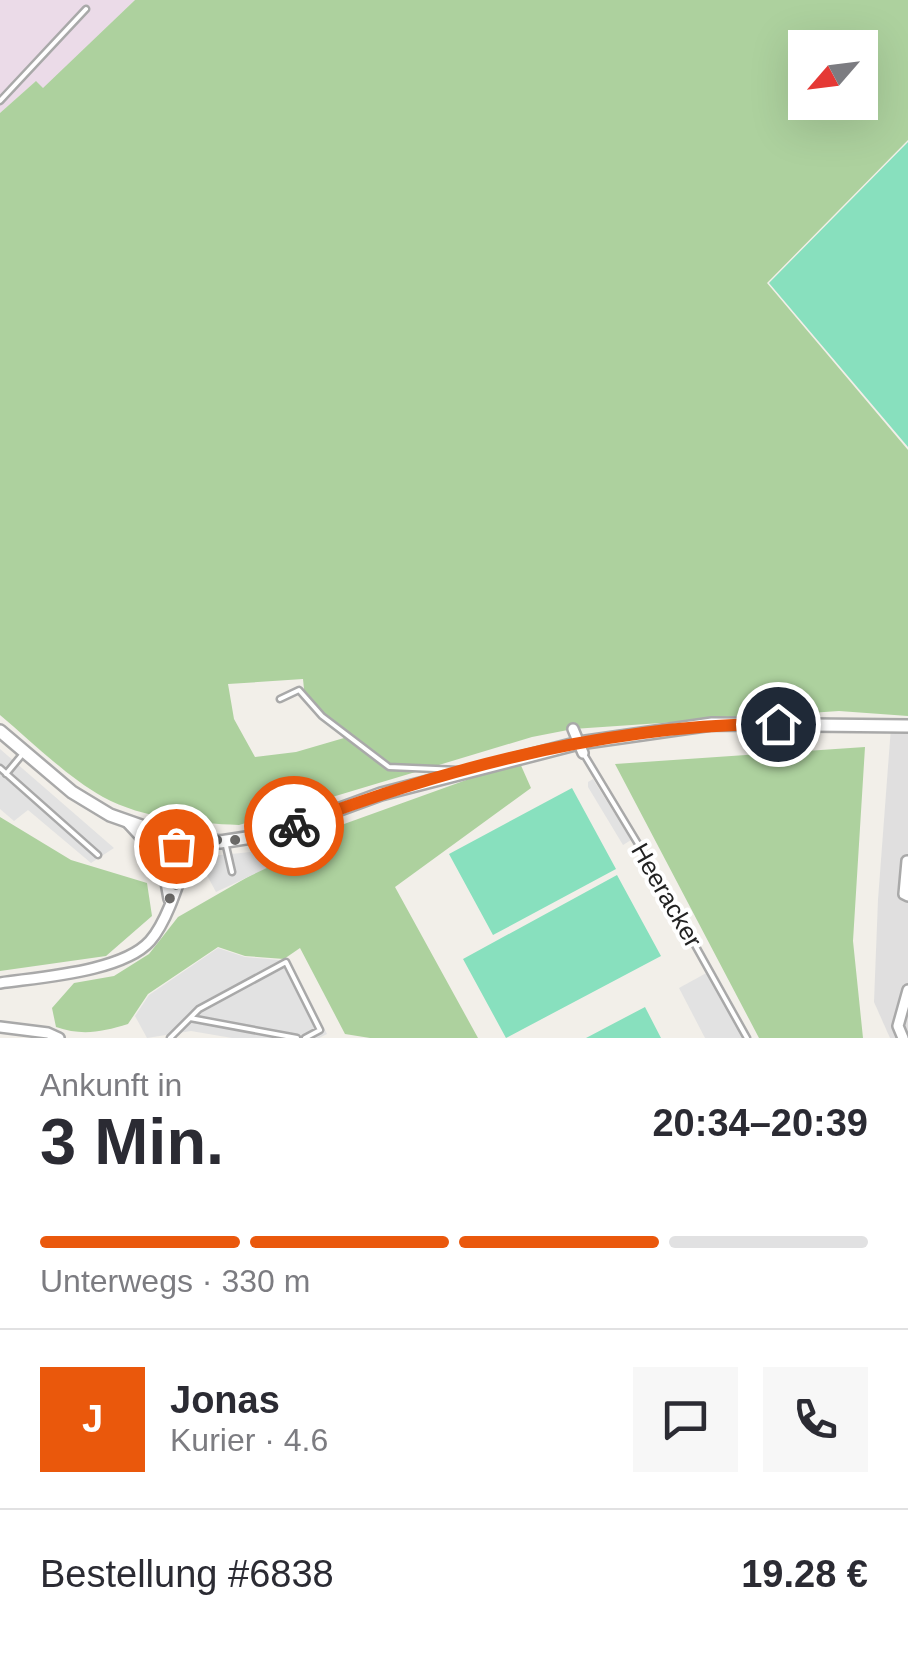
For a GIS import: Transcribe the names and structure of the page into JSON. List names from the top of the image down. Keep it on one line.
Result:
{"streets":{"lane":["Heeracker"]},"north":"bottom left","page":{"heading":["3 Min.","Ankunft in","20:34–20:39"],"panel":["Jonas","Kurier · 4.6","Bestellung #6838","19.28 €"],"bar":"Unterwegs · 330 m","round":"J"}}
